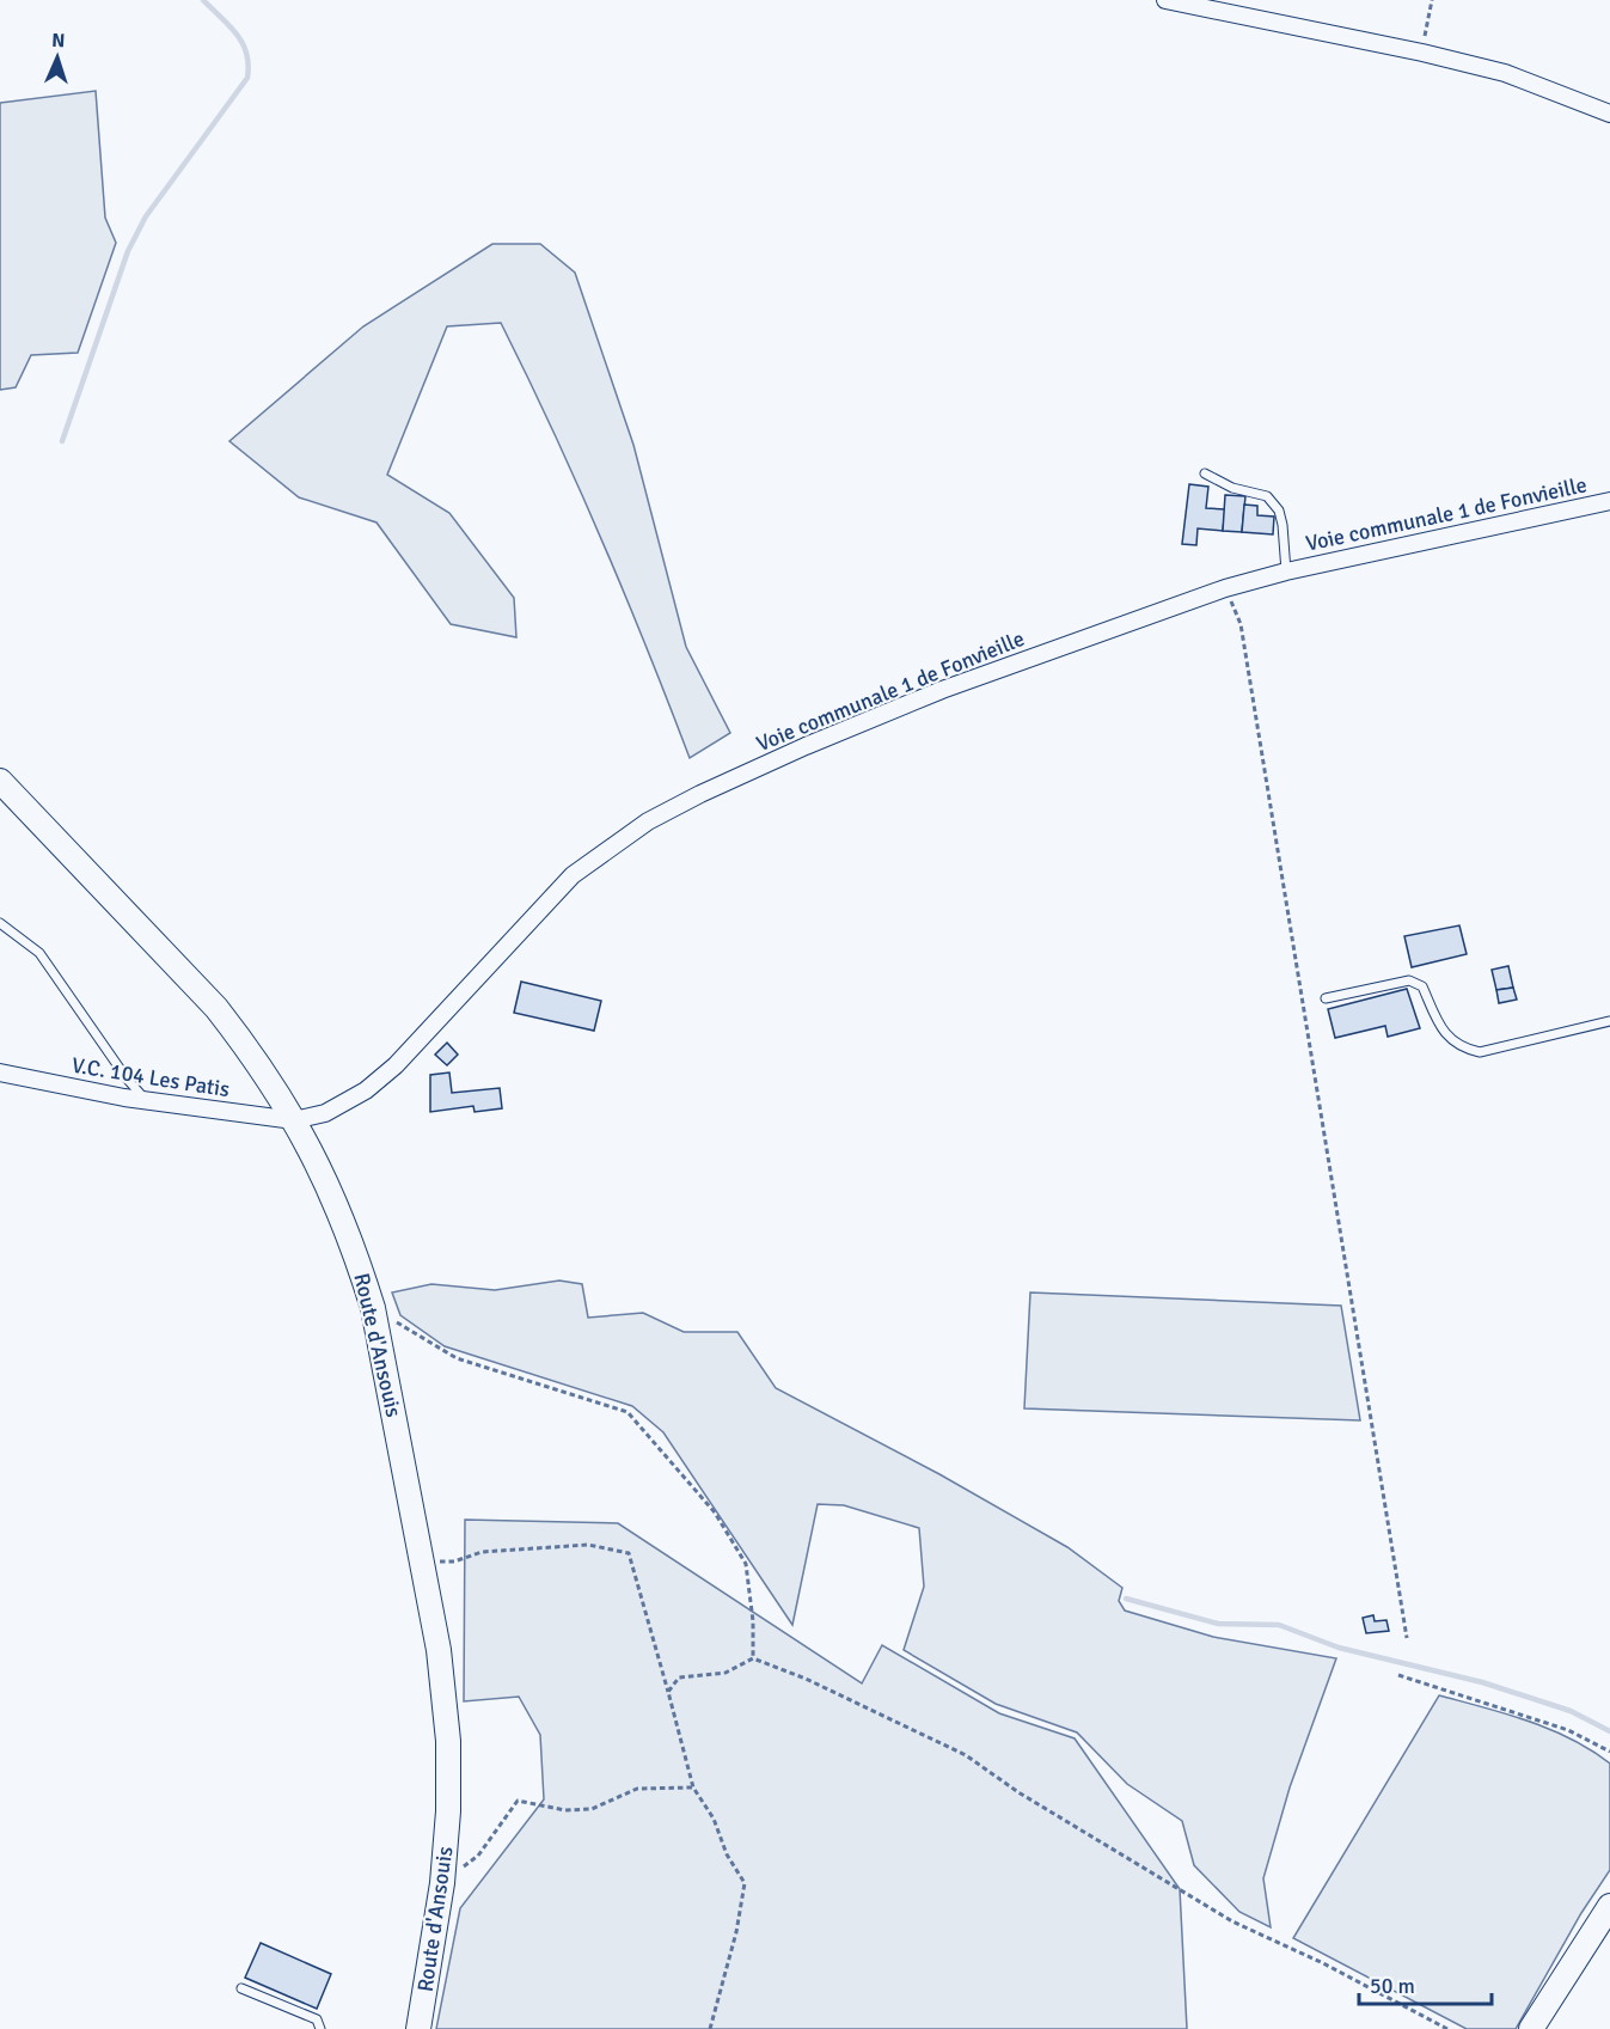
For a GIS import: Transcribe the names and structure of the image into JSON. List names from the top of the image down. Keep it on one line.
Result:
{"streets":{"street":["Voie communale 1 de Fonvieille","V.C. 104 Les Patis","Route d'Ansouis"]},"crossings":[["Voie communale 1 de Fonvieille","V.C. 104 Les Patis"],["Voie communale 1 de Fonvieille","Route d'Ansouis"],["V.C. 104 Les Patis","Route d'Ansouis"]],"scale_bar":"50 m","north":"top"}
